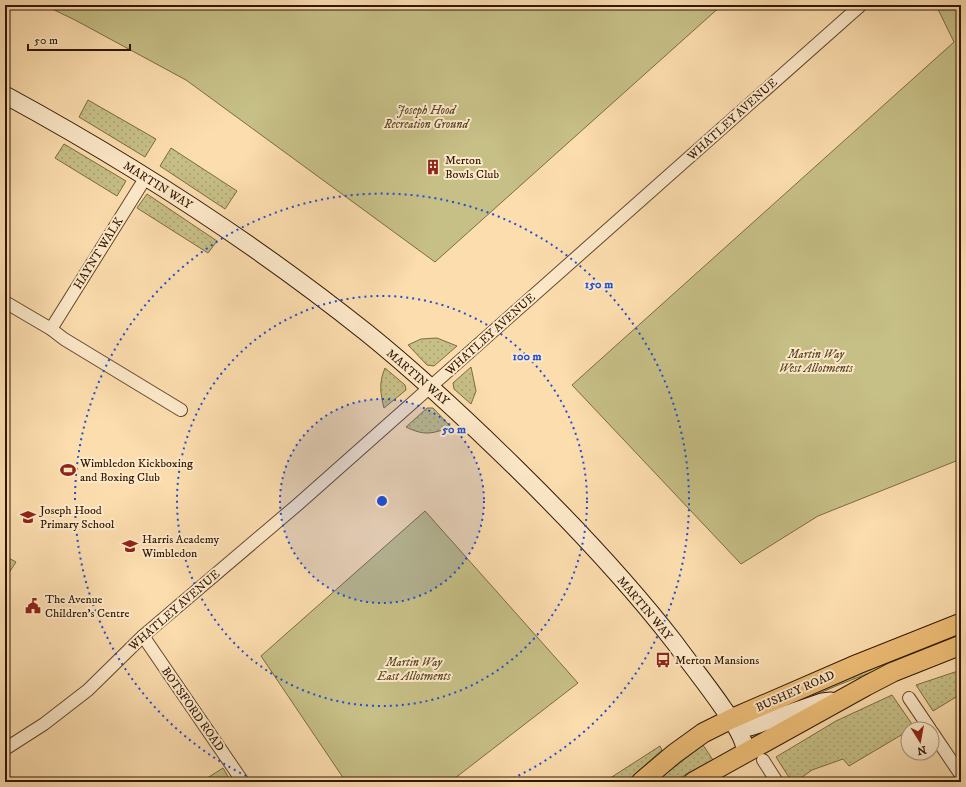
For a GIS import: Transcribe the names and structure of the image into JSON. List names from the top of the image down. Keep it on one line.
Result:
{"streets":{"main road":["MARTIN WAY","BUSHEY ROAD"],"street":["WHATLEY AVENUE","HAYNT WALK","BOTSFORD ROAD"]},"crossings":[["WHATLEY AVENUE","MARTIN WAY"],["WHATLEY AVENUE","BOTSFORD ROAD"],["MARTIN WAY","HAYNT WALK"],["MARTIN WAY","BUSHEY ROAD"]],"parks":["Joseph Hood Recreation Ground","Martin Way West Allotments","Martin Way East Allotments"],"places":{"building":["Merton Bowls Club"],"sports":["Wimbledon Kickboxing and Boxing Club"],"school or university":["Joseph Hood Primary School","Harris Academy Wimbledon"],"public building":["The Avenue Children's Centre"],"bus stop":["Merton Mansions"]},"scale_bar":"50 m","north":"bottom","rings":["150 m","100 m","50 m"]}
